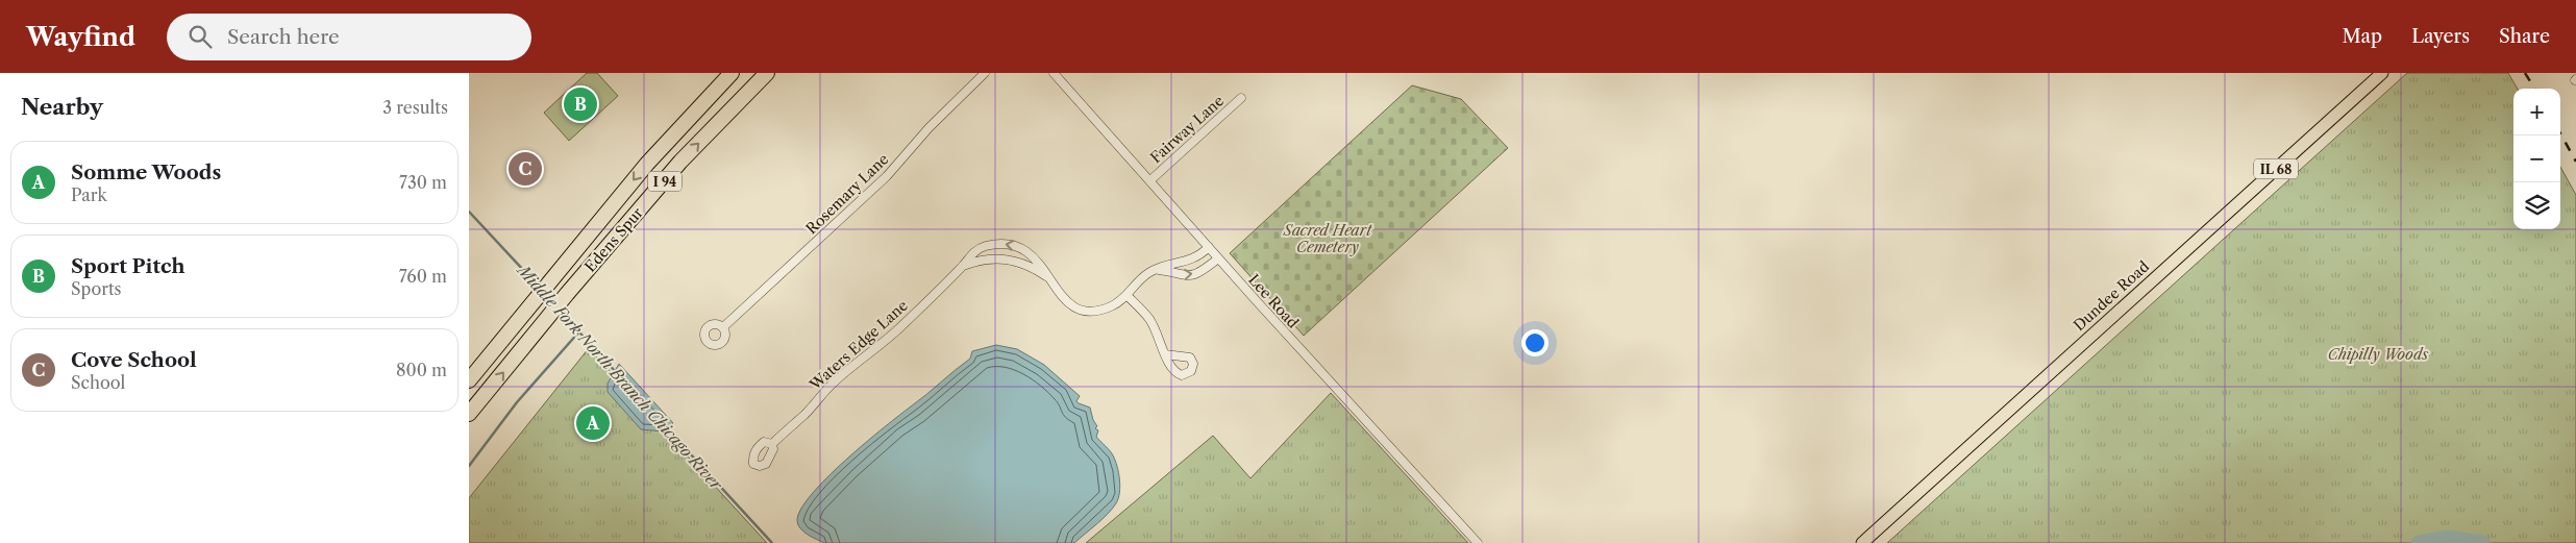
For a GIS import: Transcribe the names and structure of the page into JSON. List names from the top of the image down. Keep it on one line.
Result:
{"streets":{"highway":["I 94","Edens Spur"],"main road":["IL 68","Dundee Road"],"street":["Fairway Lane","Rosemary Lane","Lee Road","Waters Edge Lane"]},"crossings":[["Fairway Lane","Lee Road"],["Lee Road","Waters Edge Lane"]],"water":["Middle Fork North Branch Chicago River"],"parks":["Sacred Heart Cemetery","Chipilly Woods"],"page":{"header":"Wayfind","search":"Search here","nav":["Map","Layers","Share"],"heading":["Nearby","3 results"],"pins":["B","C","A"],"map_buttons":["+","−"],"list":[{"mark":"A","name":"Somme Woods","note":"Park","value":"730 m"},{"mark":"B","name":"Sport Pitch","note":"Sports","value":"760 m"},{"mark":"C","name":"Cove School","note":"School","value":"800 m"}]}}
